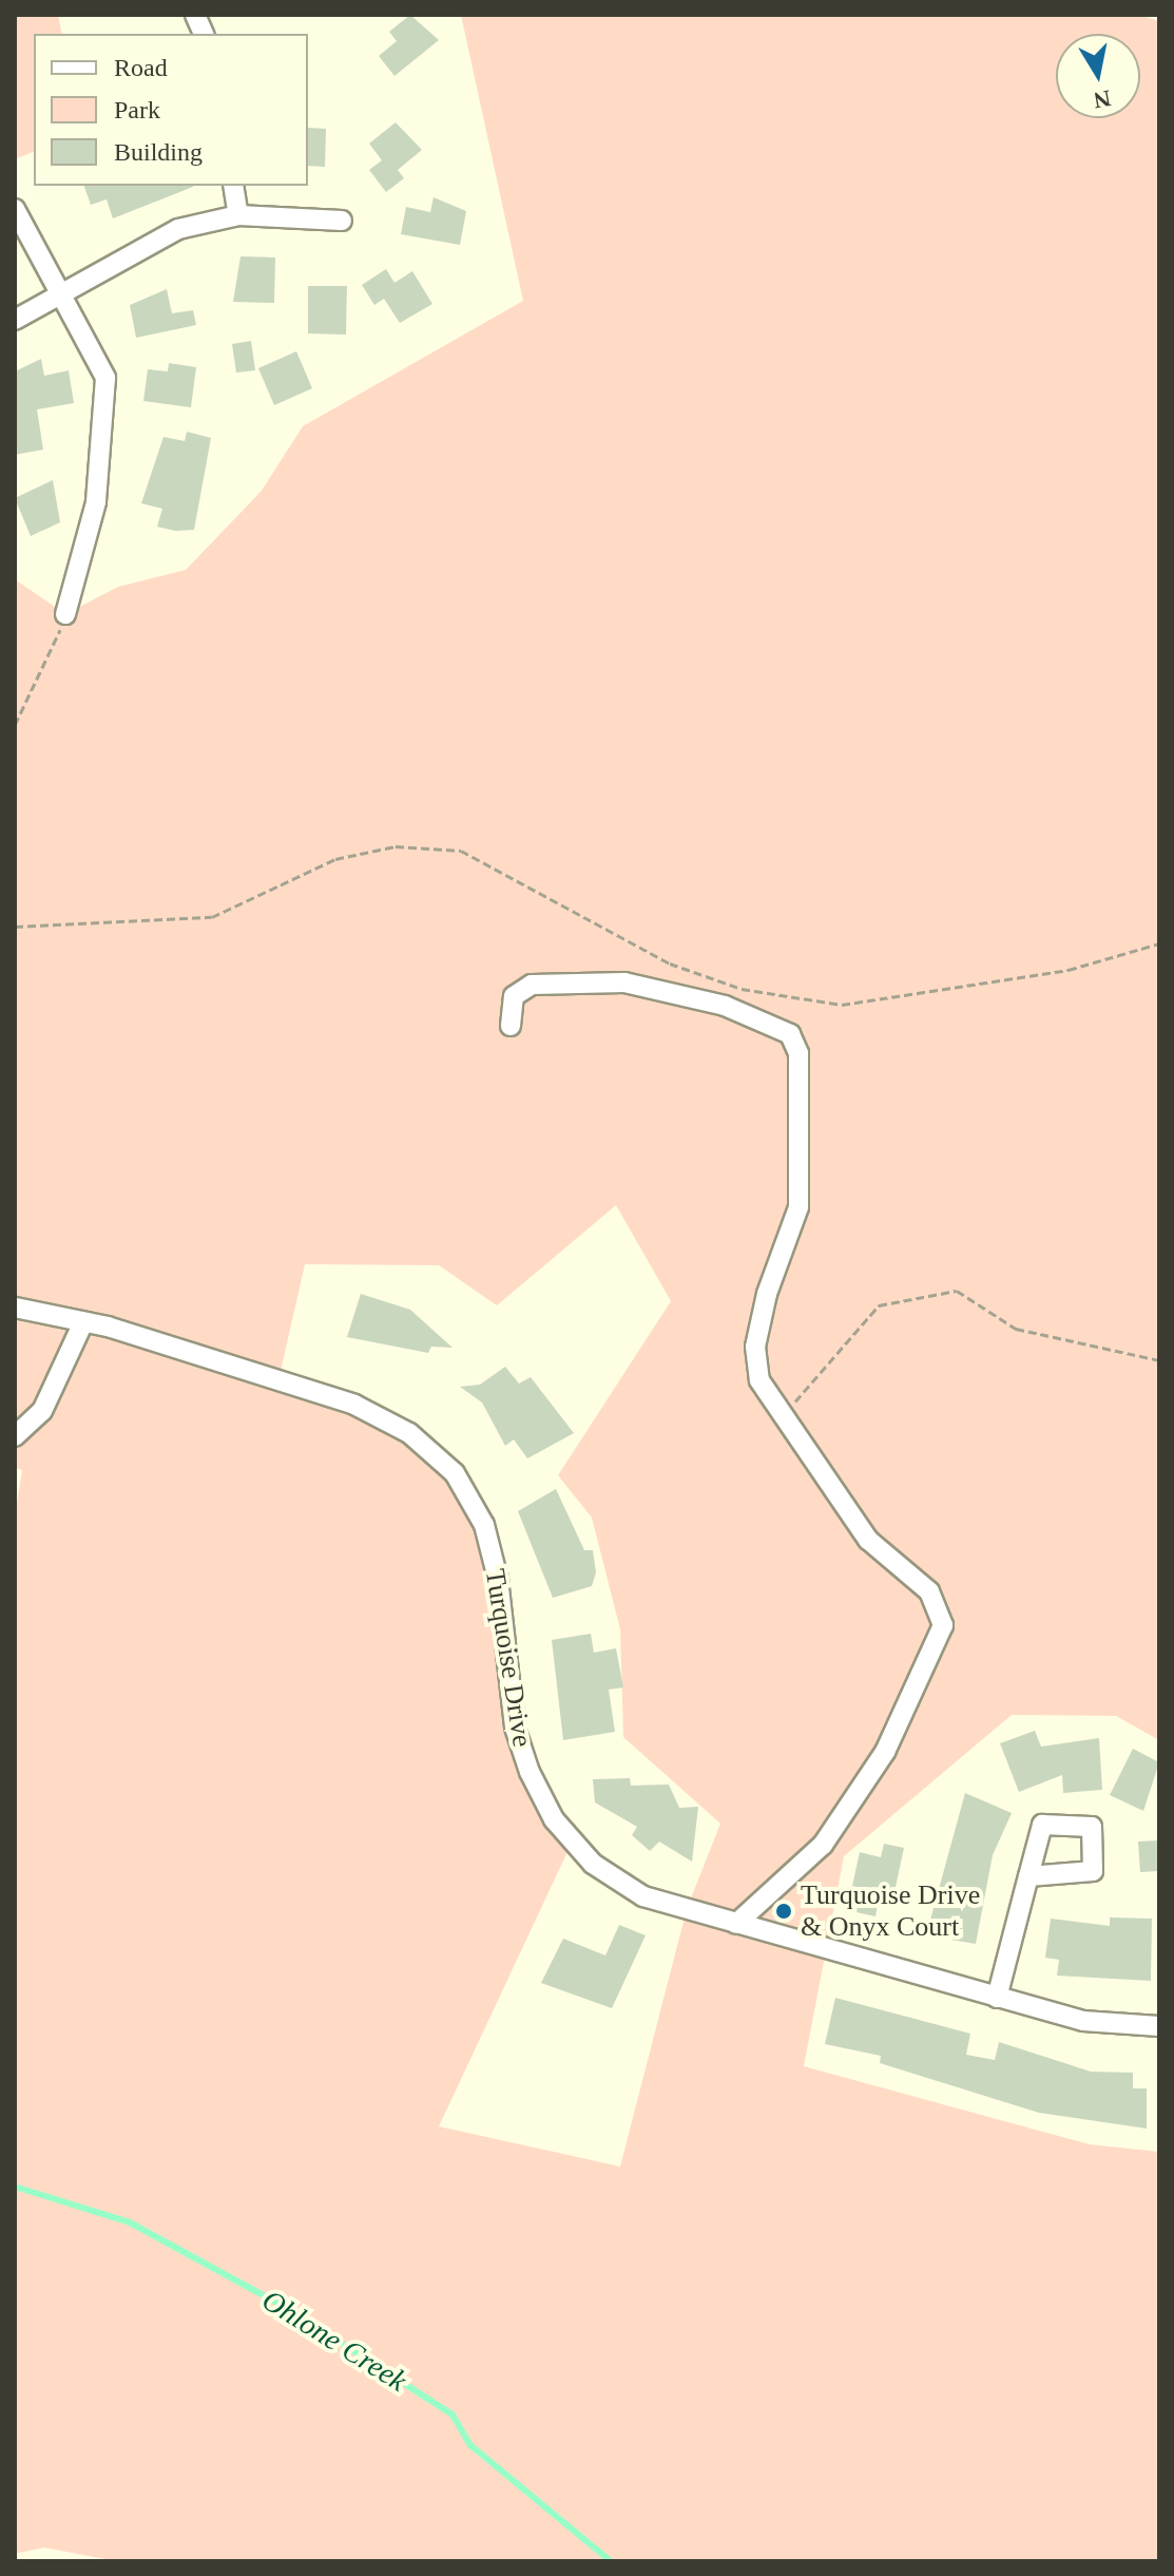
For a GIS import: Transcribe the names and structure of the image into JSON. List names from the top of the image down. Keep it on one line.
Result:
{"streets":{"street":["Turquoise Drive"]},"water":["Ohlone Creek"],"places":["Turquoise Drive & Onyx Court"],"legend":["Road","Park","Building"],"north":"bottom"}
